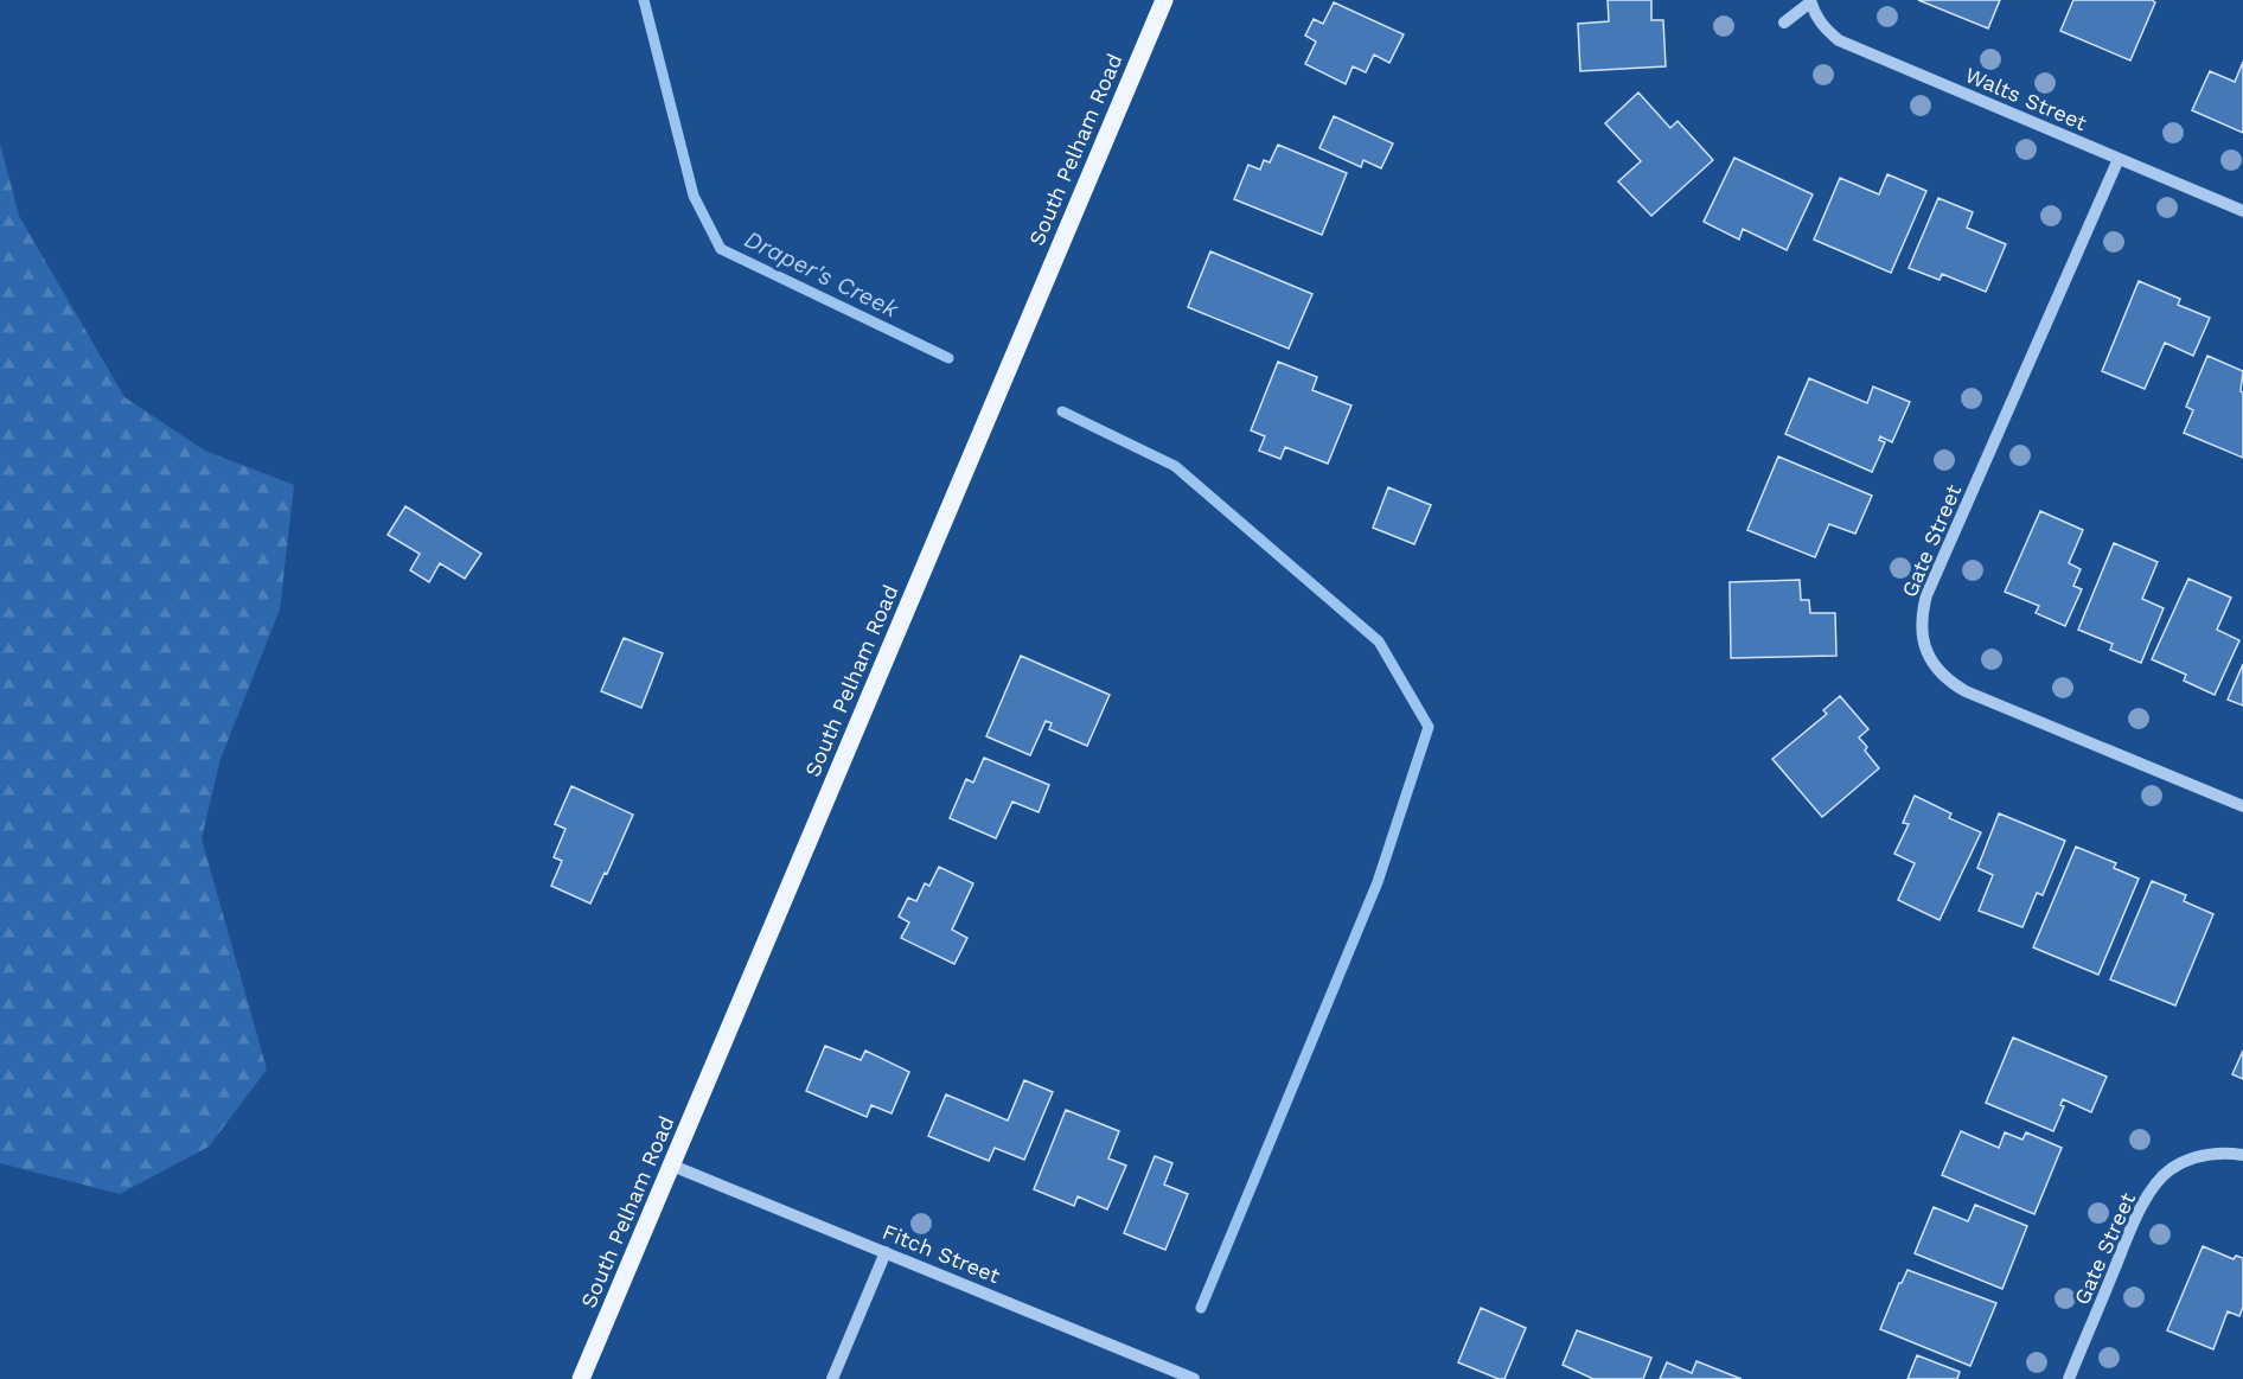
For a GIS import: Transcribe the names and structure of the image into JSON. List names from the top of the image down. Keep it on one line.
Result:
{"streets":{"main road":["South Pelham Road"],"street":["Walts Street","Gate Street","Fitch Street"]},"crossings":[["Walts Street","Gate Street"],["South Pelham Road","Fitch Street"]],"water":["Draper's Creek"]}
